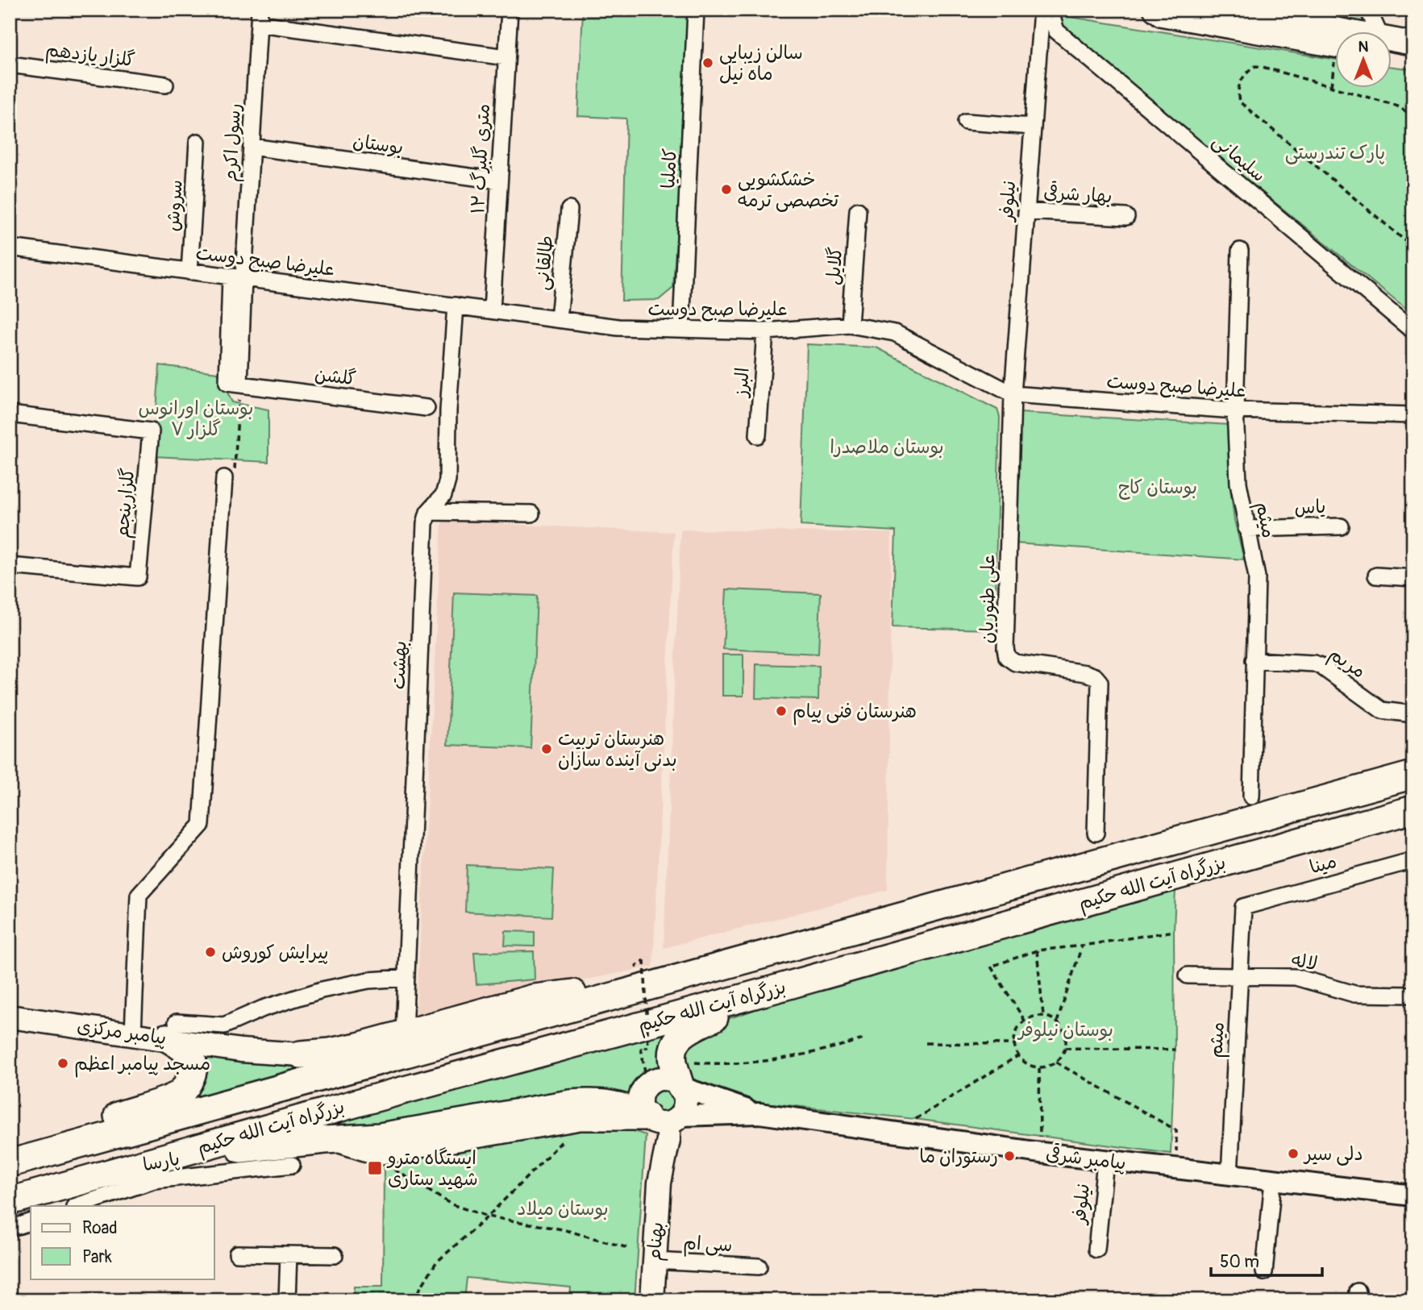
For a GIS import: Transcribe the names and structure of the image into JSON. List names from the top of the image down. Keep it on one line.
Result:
{"streets":{"highway":["بزرگراه آیت الله حکیم"],"main road":["پیامبر مرکزی","بهنام"],"street":["گلزار یازدهم","رسول اکرم","بوستان","سلیمانی","۱۲ متری گلبرگ","کاملیا","بهار شرقی","نیلوفر","سروش","علیرضا صبح دوست","طالقانی","گلایل","گلشن","البرز","گلزارپنجم","یاس","میثم","علی طنوریان","مریم","بهشت","مینا","لاله","پیامبر شرقی","پارسا","سی ام"]},"crossings":[["رسول اکرم","بوستان"],["رسول اکرم","علیرضا صبح دوست"],["رسول اکرم","گلشن"],["بوستان","۱۲ متری گلبرگ"],["۱۲ متری گلبرگ","علیرضا صبح دوست"],["کاملیا","علیرضا صبح دوست"],["بهار شرقی","نیلوفر"],["نیلوفر","علیرضا صبح دوست"],["نیلوفر","علی طنوریان"],["نیلوفر","پیامبر شرقی"],["سروش","علیرضا صبح دوست"],["علیرضا صبح دوست","طالقانی"],["علیرضا صبح دوست","گلایل"],["علیرضا صبح دوست","البرز"],["علیرضا صبح دوست","میثم"],["علیرضا صبح دوست","علی طنوریان"],["علیرضا صبح دوست","بهشت"],["یاس","میثم"],["میثم","مریم"],["میثم","مینا"],["میثم","لاله"],["میثم","پیامبر شرقی"],["پیامبر شرقی","بهنام"],["بهنام","سی ام"]],"parks":["پارک تندرستی","بوستان اورانوس گلزار ۷","بوستان ملاصدرا","بوستان کاج","بوستان نیلوفر","بوستان میلاد"],"places":{"other":["سالن زیبایی ماه نیل","خشکشویی تخصصی ترمه","هنرستان فنی پیام","هنرستان تربیت بدنی آینده سازان","پیرایش کوروش","مسجد پیامبر اعظم","دلی سیر","رستوران ما"],"transit":["ایستگاه مترو شهید ستاری"]},"legend":["Road","Park"],"scale_bar":"50 m","north":"top"}
